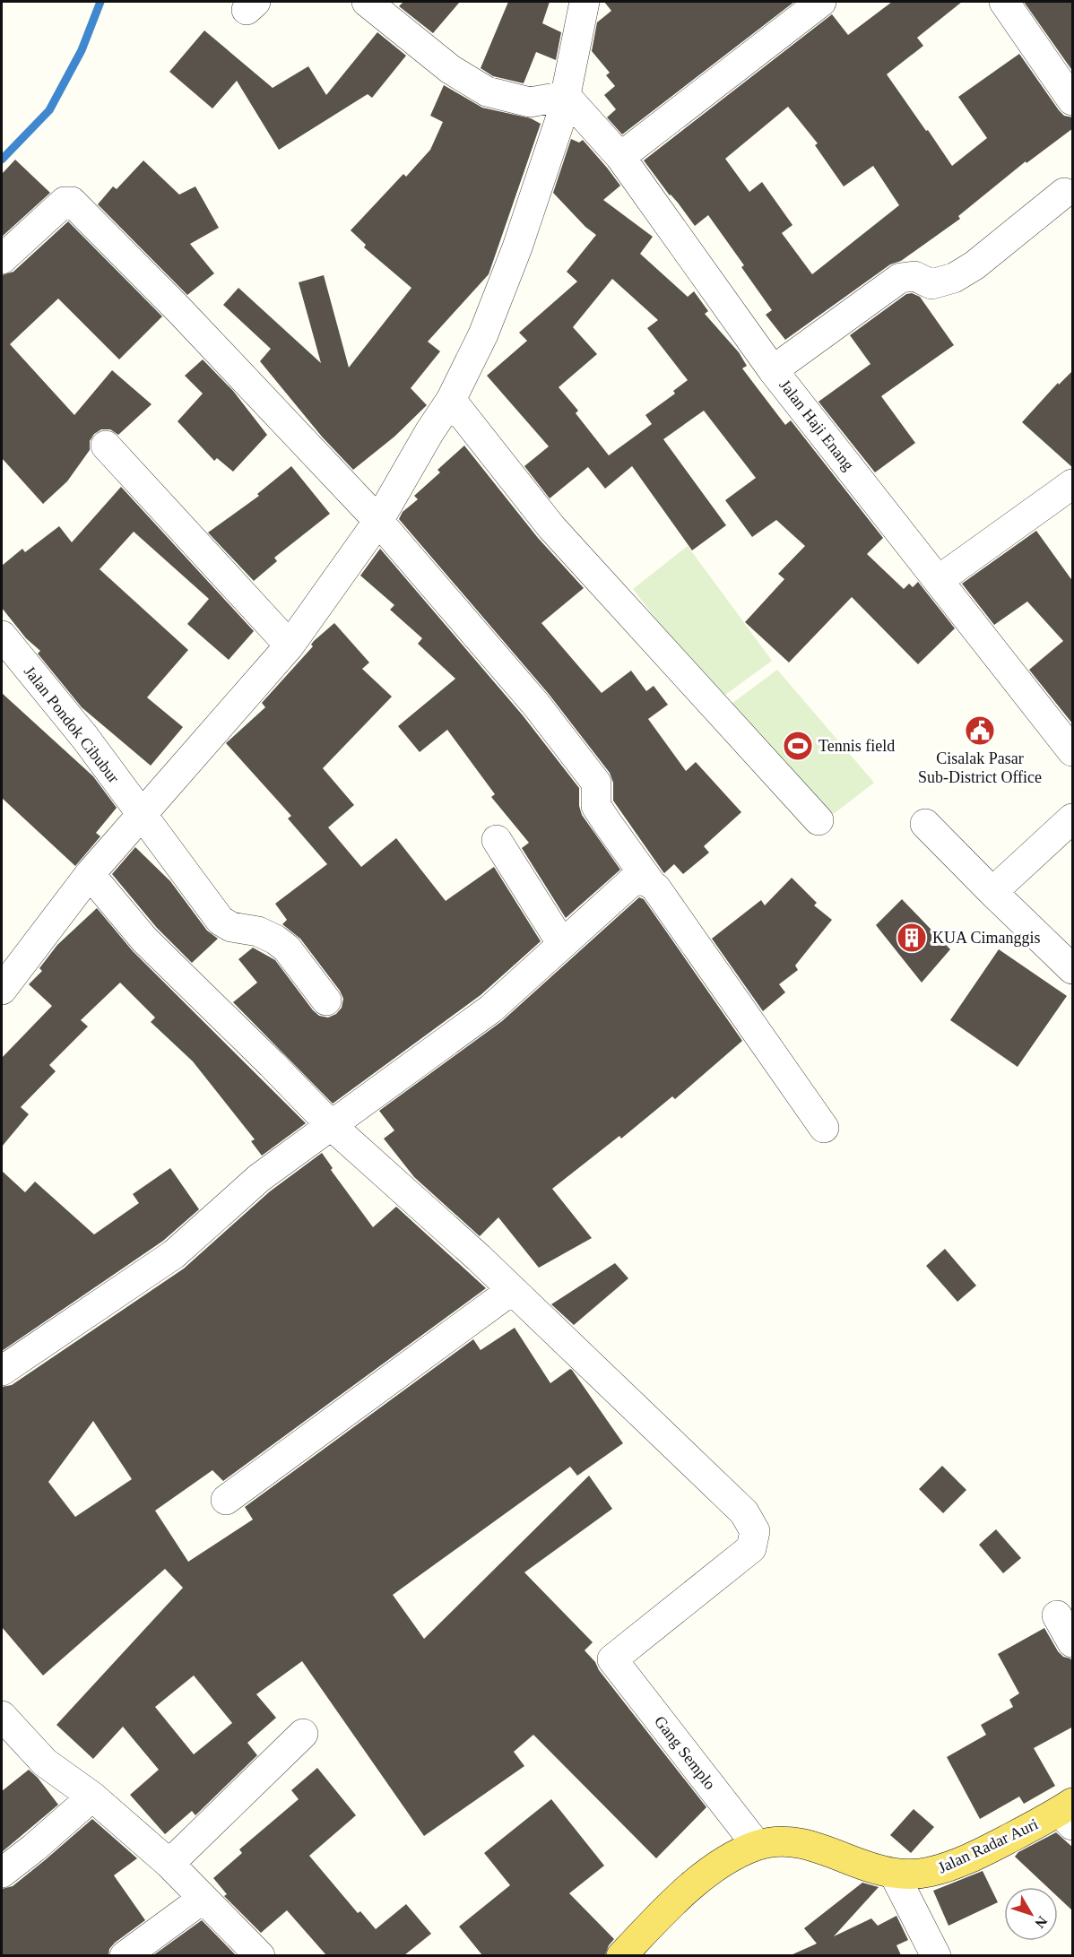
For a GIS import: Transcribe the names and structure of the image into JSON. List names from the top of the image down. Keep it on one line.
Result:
{"streets":{"main road":["Jalan Radar Auri"],"street":["Jalan Haji Enang","Jalan Pondok Cibubur","Gang Semplo"]},"crossings":[["Gang Semplo","Jalan Radar Auri"]],"places":{"public building":["Cisalak Pasar Sub-District Office"],"sports":["Tennis field"],"building":["KUA Cimanggis"]},"north":"bottom right"}
